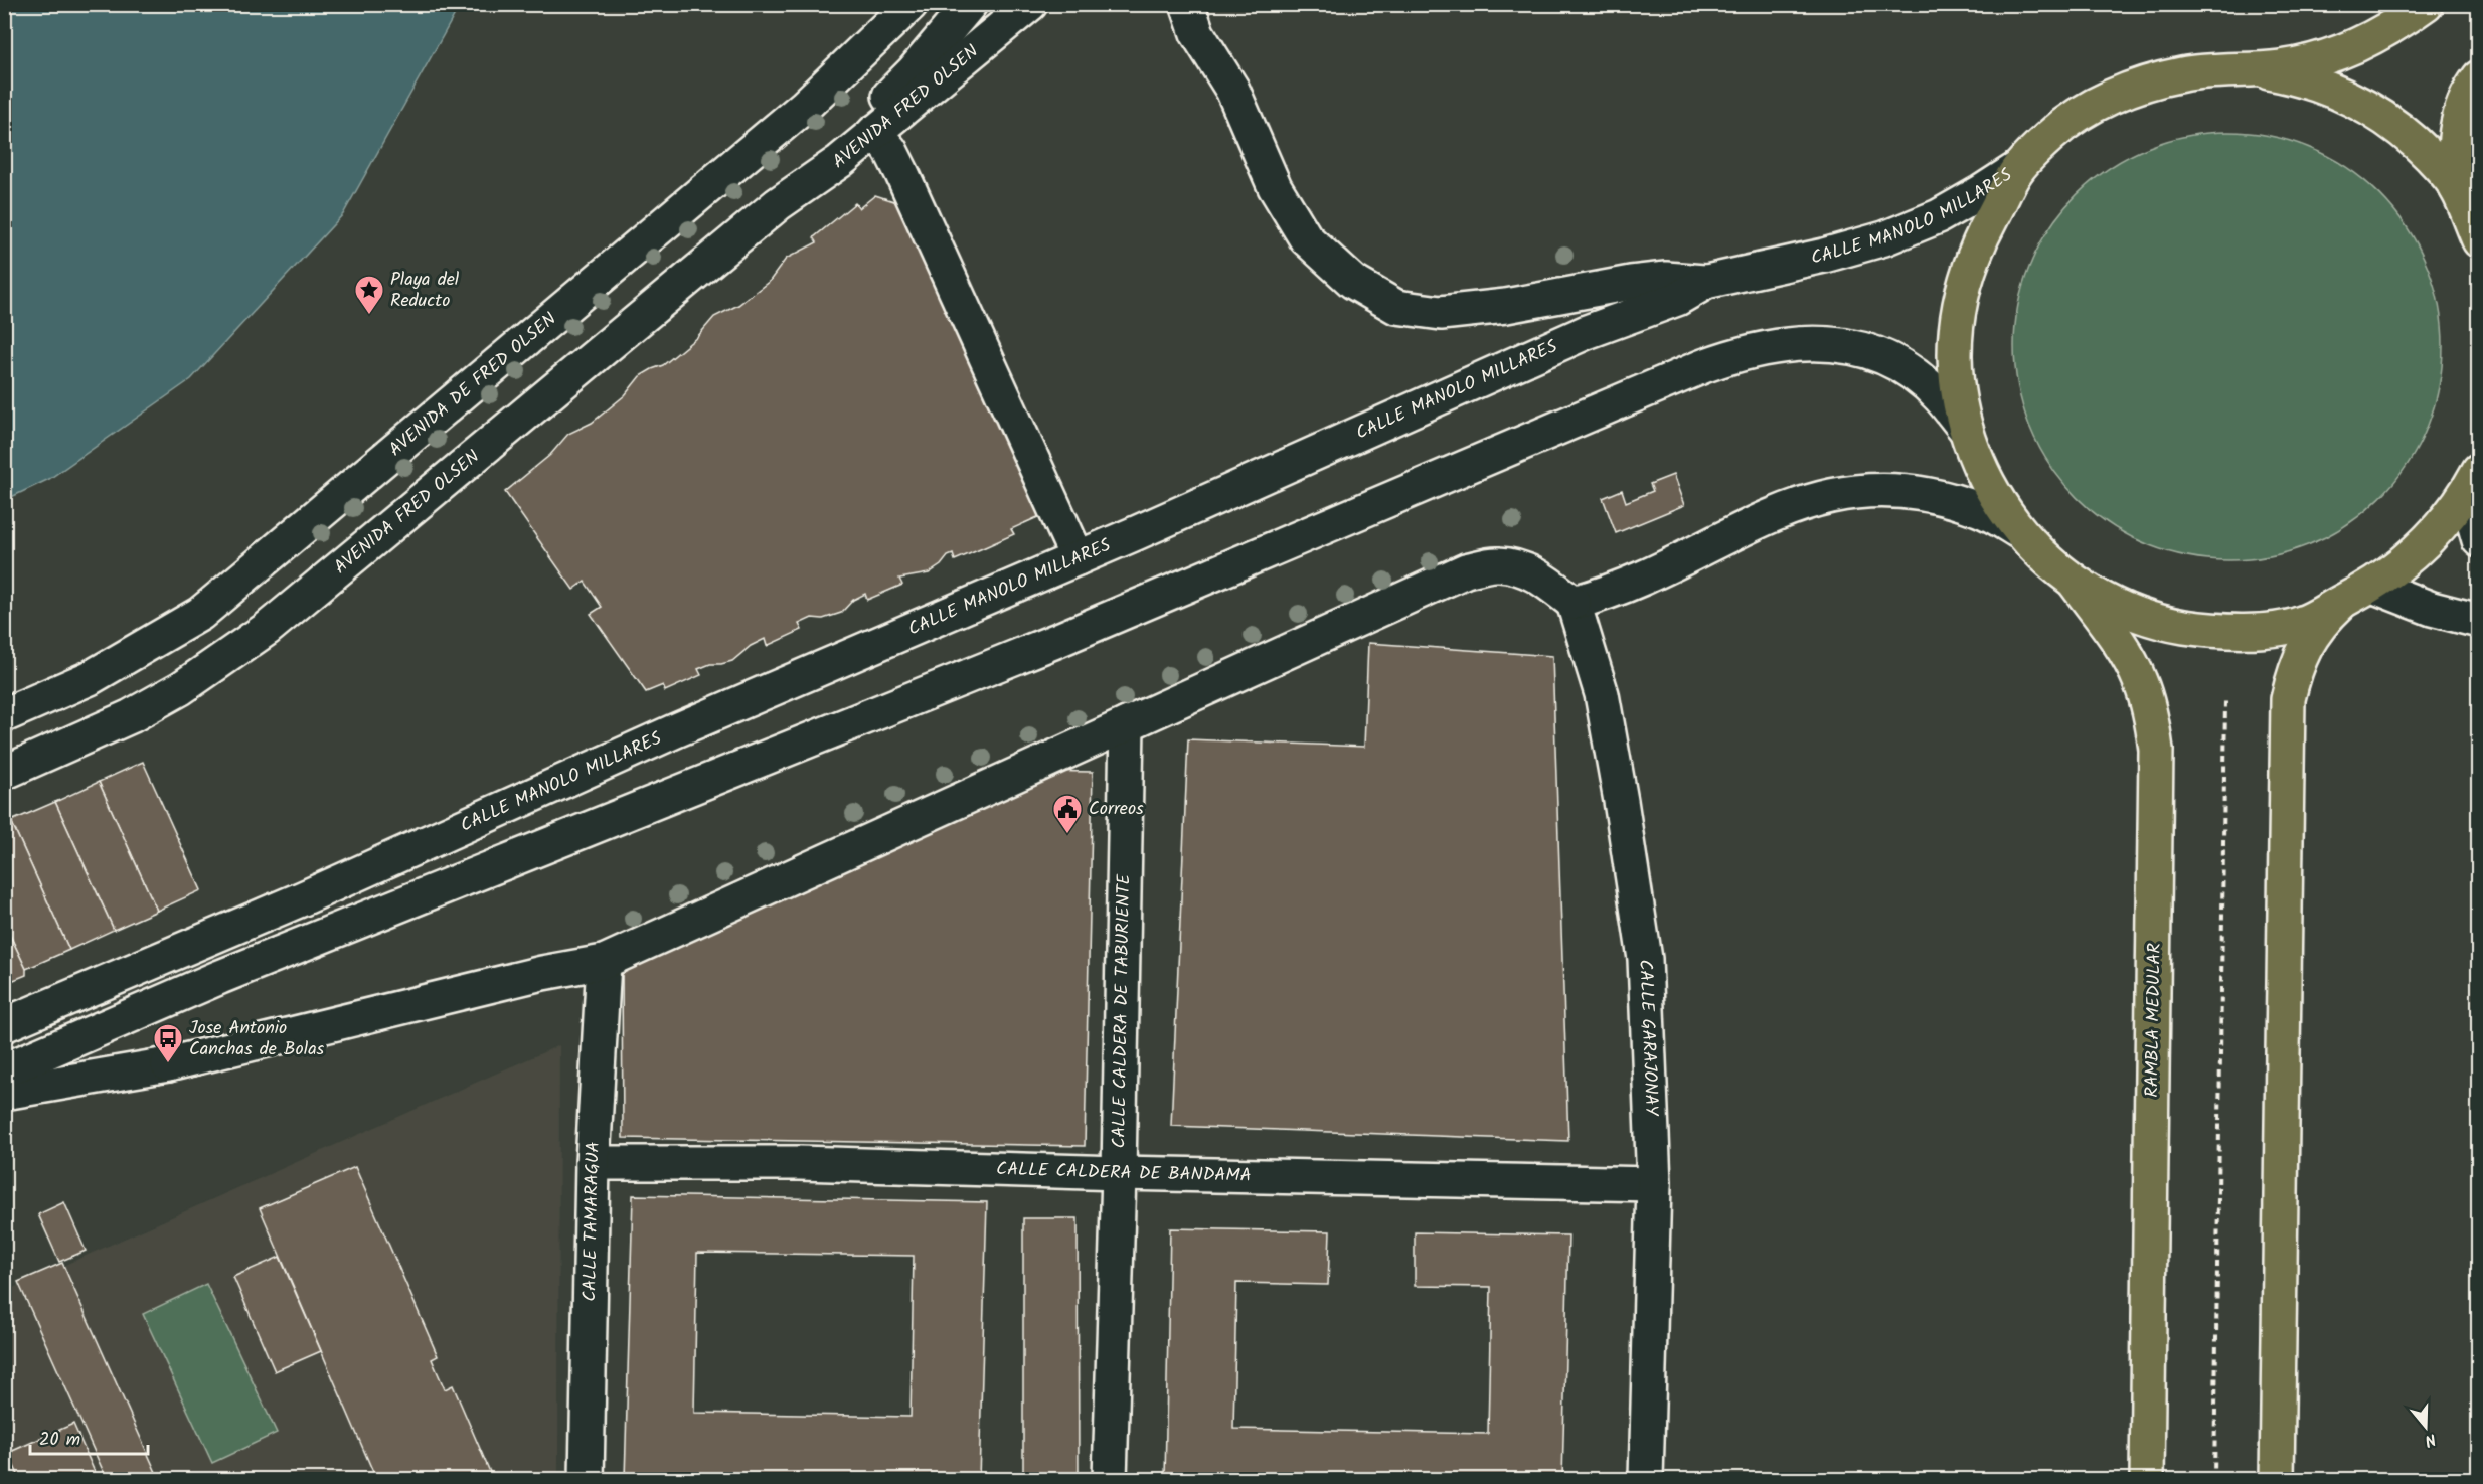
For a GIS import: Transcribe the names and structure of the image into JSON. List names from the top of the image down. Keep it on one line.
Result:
{"streets":{"main road":["RAMBLA MEDULAR"],"street":["AVENIDA FRED OLSEN","CALLE MANOLO MILLARES","AVENIDA DE FRED OLSEN","CALLE CALDERA DE TABURIENTE","CALLE GARAJONAY","CALLE CALDERA DE BANDAMA","CALLE TAMARAGUA"]},"crossings":[["CALLE CALDERA DE TABURIENTE","CALLE CALDERA DE BANDAMA"],["CALLE GARAJONAY","CALLE CALDERA DE BANDAMA"],["CALLE CALDERA DE BANDAMA","CALLE TAMARAGUA"]],"places":{"place":["Playa del Reducto"],"public building":["Correos"],"bus stop":["Jose Antonio Canchas de Bolas"]},"scale_bar":"20 m","north":"bottom"}
